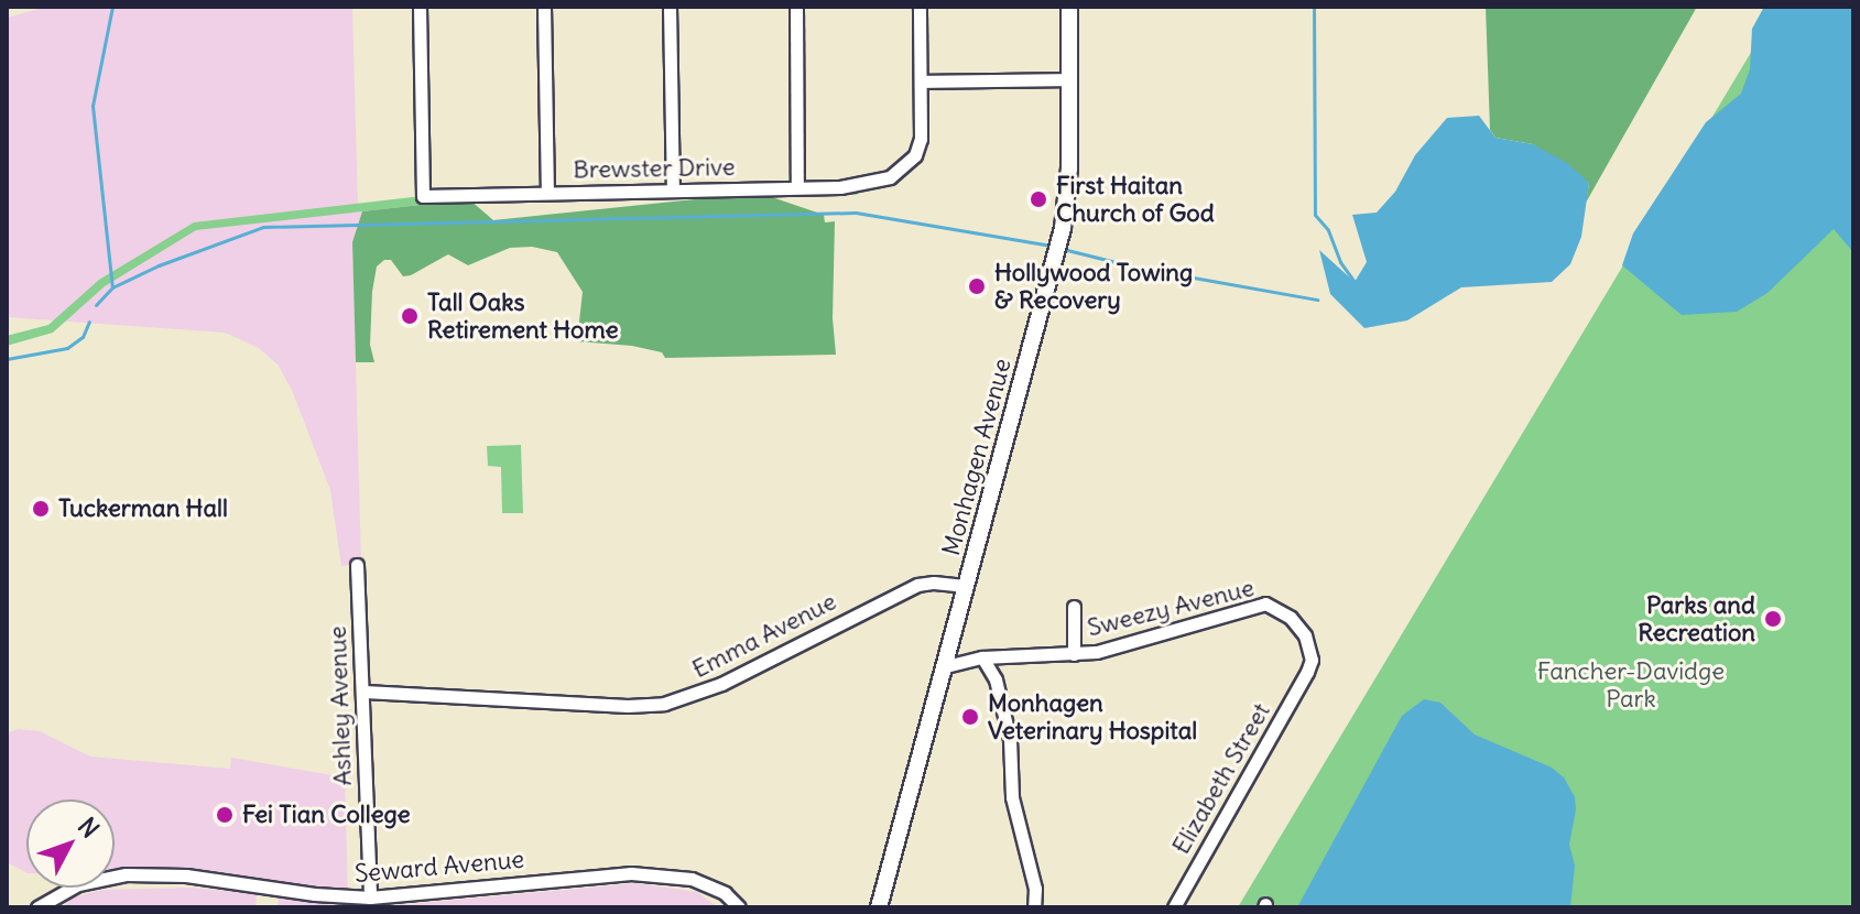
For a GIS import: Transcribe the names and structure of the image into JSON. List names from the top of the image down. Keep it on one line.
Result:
{"streets":{"main road":["Monhagen Avenue"],"street":["Brewster Drive","Sweezy Avenue","Emma Avenue","Ashley Avenue","Elizabeth Street","Seward Avenue"]},"crossings":[["Monhagen Avenue","Sweezy Avenue"],["Monhagen Avenue","Emma Avenue"],["Sweezy Avenue","Elizabeth Street"],["Emma Avenue","Ashley Avenue"],["Ashley Avenue","Seward Avenue"]],"parks":["Fancher-Davidge Park"],"places":["First Haitan Church of God","Hollywood Towing & Recovery","Tall Oaks Retirement Home","Tuckerman Hall","Parks and Recreation","Monhagen Veterinary Hospital","Fei Tian College"],"north":"top right"}
